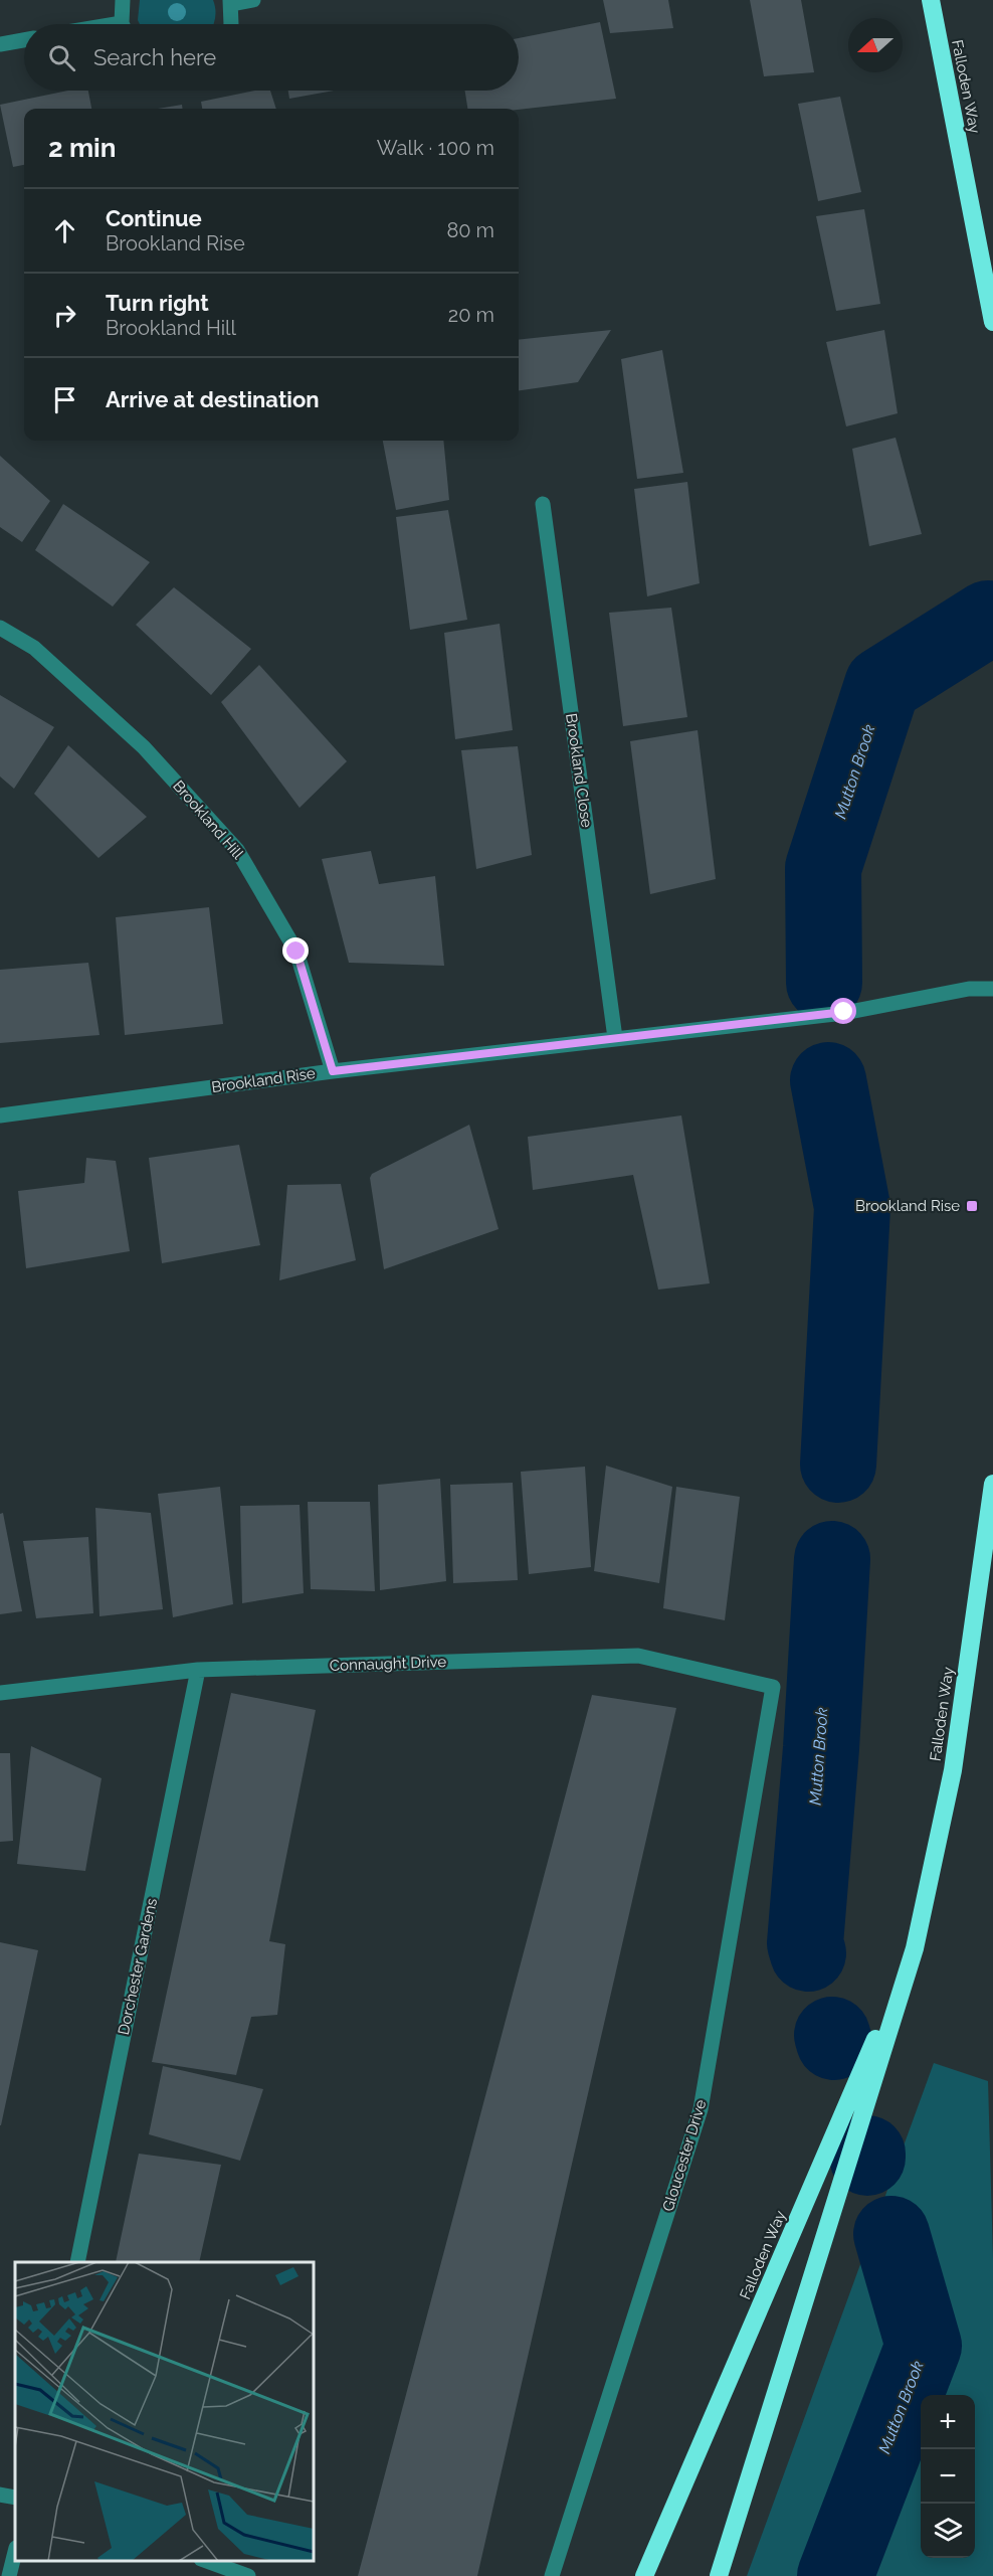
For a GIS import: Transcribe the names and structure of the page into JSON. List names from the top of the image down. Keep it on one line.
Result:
{"streets":{"highway":["Falloden Way"],"street":["Brookland Close","Brookland Hill","Brookland Rise","Connaught Drive","Dorchester Gardens","Gloucester Drive"]},"crossings":[["Brookland Close","Brookland Rise"],["Brookland Hill","Brookland Rise"],["Connaught Drive","Dorchester Gardens"],["Connaught Drive","Gloucester Drive"]],"water":["Mutton Brook"],"places":{"transit":["Brookland Rise"]},"north":"left","page":{"search":"Search here","heading":["2 min","Walk · 100 m"],"list":[["Continue","Brookland Rise","80 m"],["Turn right","Brookland Hill","20 m"],"Arrive at destination"],"map_buttons":["+","−"]}}
